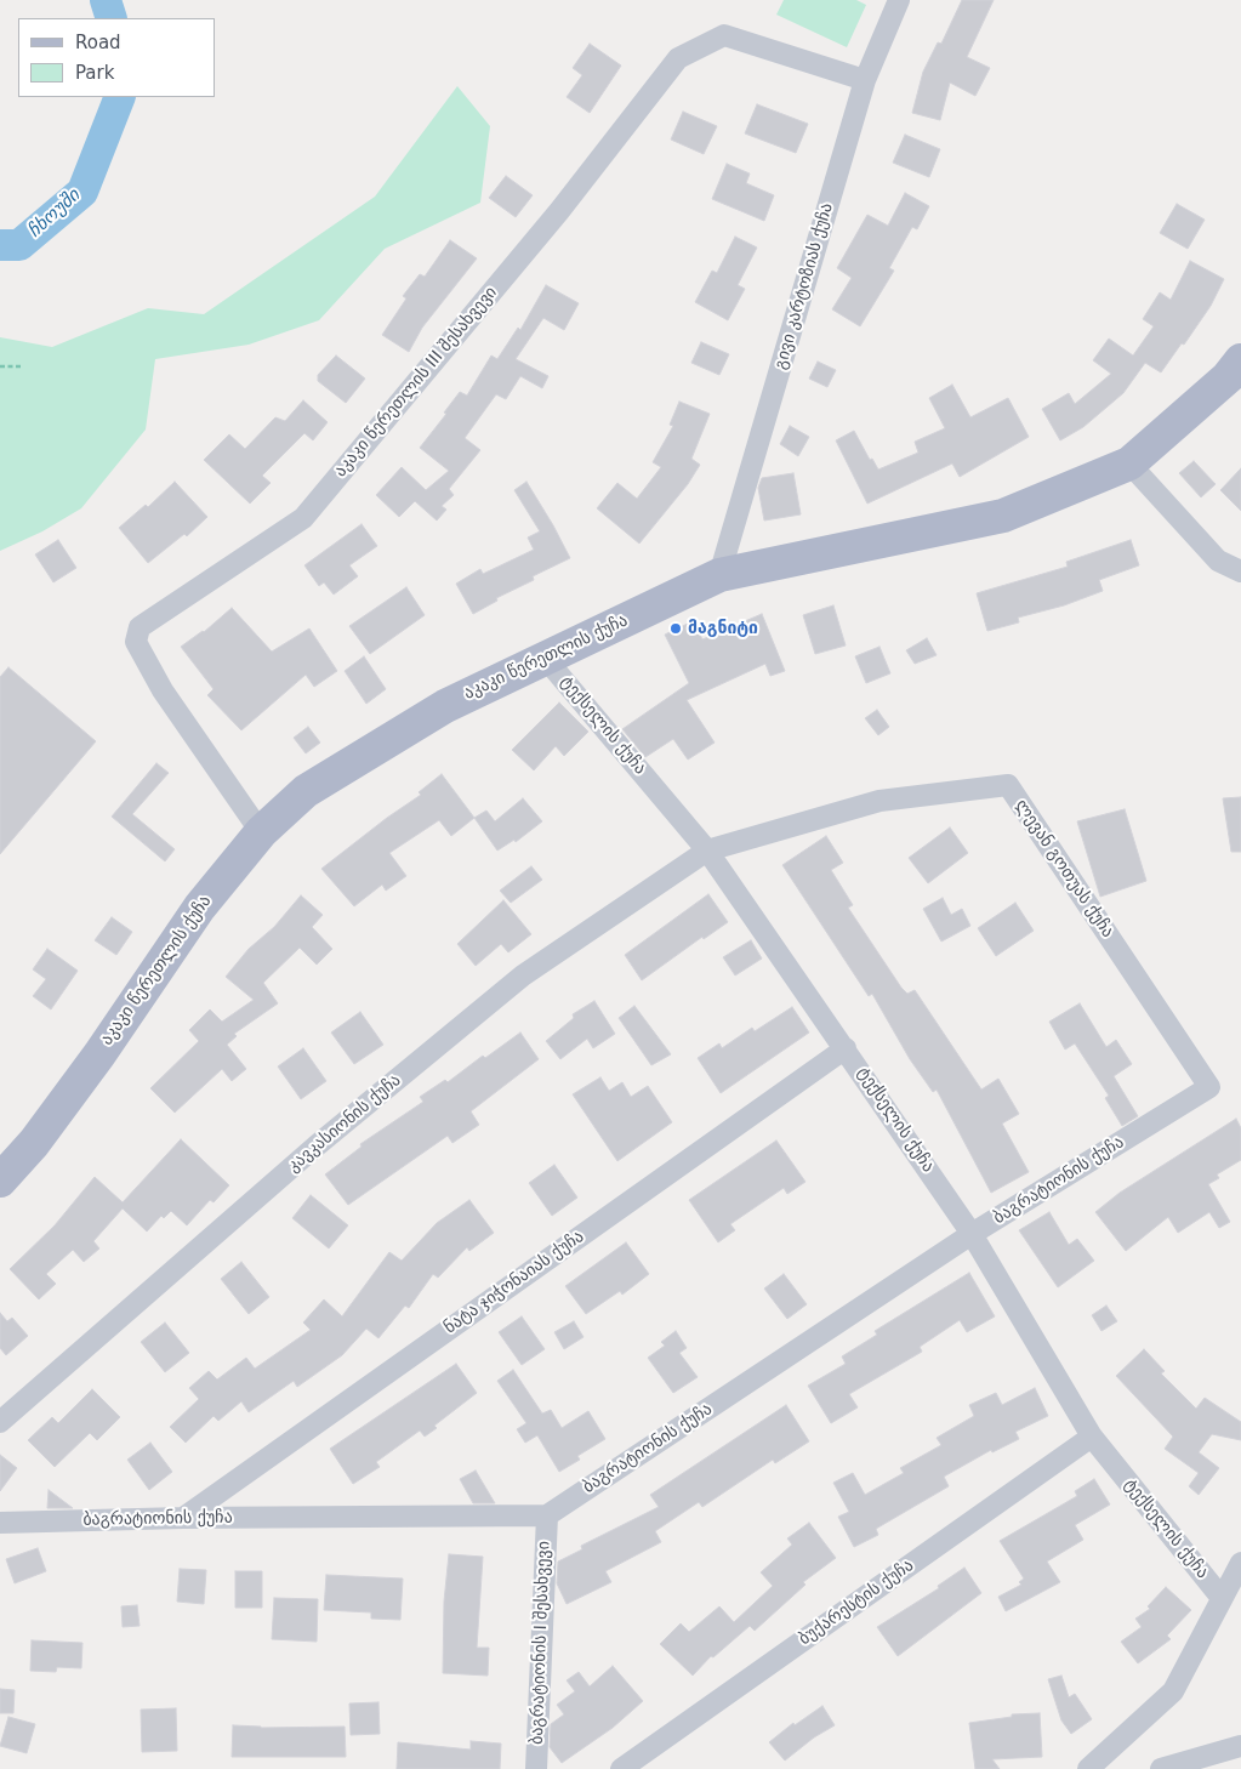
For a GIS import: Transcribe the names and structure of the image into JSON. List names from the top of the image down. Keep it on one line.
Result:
{"streets":{"main road":["აკაკი წერეთლის ქუჩა"],"street":["გივი კარტოზიას ქუჩა","აკაკი წერეთლის III შესახვევი","ტექსელის ქუჩა","ლევან გოთუას ქუჩა","კავკასიონის ქუჩა","ბაგრატიონის ქუჩა","ნატა ჯიჭონაიას ქუჩა","ბუქარესტის ქუჩა","ბაგრატიონის I შესახვევი"]},"crossings":[["გივი კარტოზიას ქუჩა","აკაკი წერეთლის III შესახვევი"],["გივი კარტოზიას ქუჩა","აკაკი წერეთლის ქუჩა"],["აკაკი წერეთლის III შესახვევი","აკაკი წერეთლის ქუჩა"],["აკაკი წერეთლის ქუჩა","ტექსელის ქუჩა"],["ტექსელის ქუჩა","ლევან გოთუას ქუჩა"],["ტექსელის ქუჩა","კავკასიონის ქუჩა"],["ტექსელის ქუჩა","ბაგრატიონის ქუჩა"],["ტექსელის ქუჩა","ნატა ჯიჭონაიას ქუჩა"],["ტექსელის ქუჩა","ბუქარესტის ქუჩა"],["ლევან გოთუას ქუჩა","კავკასიონის ქუჩა"],["ლევან გოთუას ქუჩა","ბაგრატიონის ქუჩა"],["ბაგრატიონის ქუჩა","ნატა ჯიჭონაიას ქუჩა"],["ბაგრატიონის ქუჩა","ბაგრატიონის I შესახვევი"]],"water":["ჩხოუში"],"places":["მაგნიტი"],"legend":["Road","Park"]}
